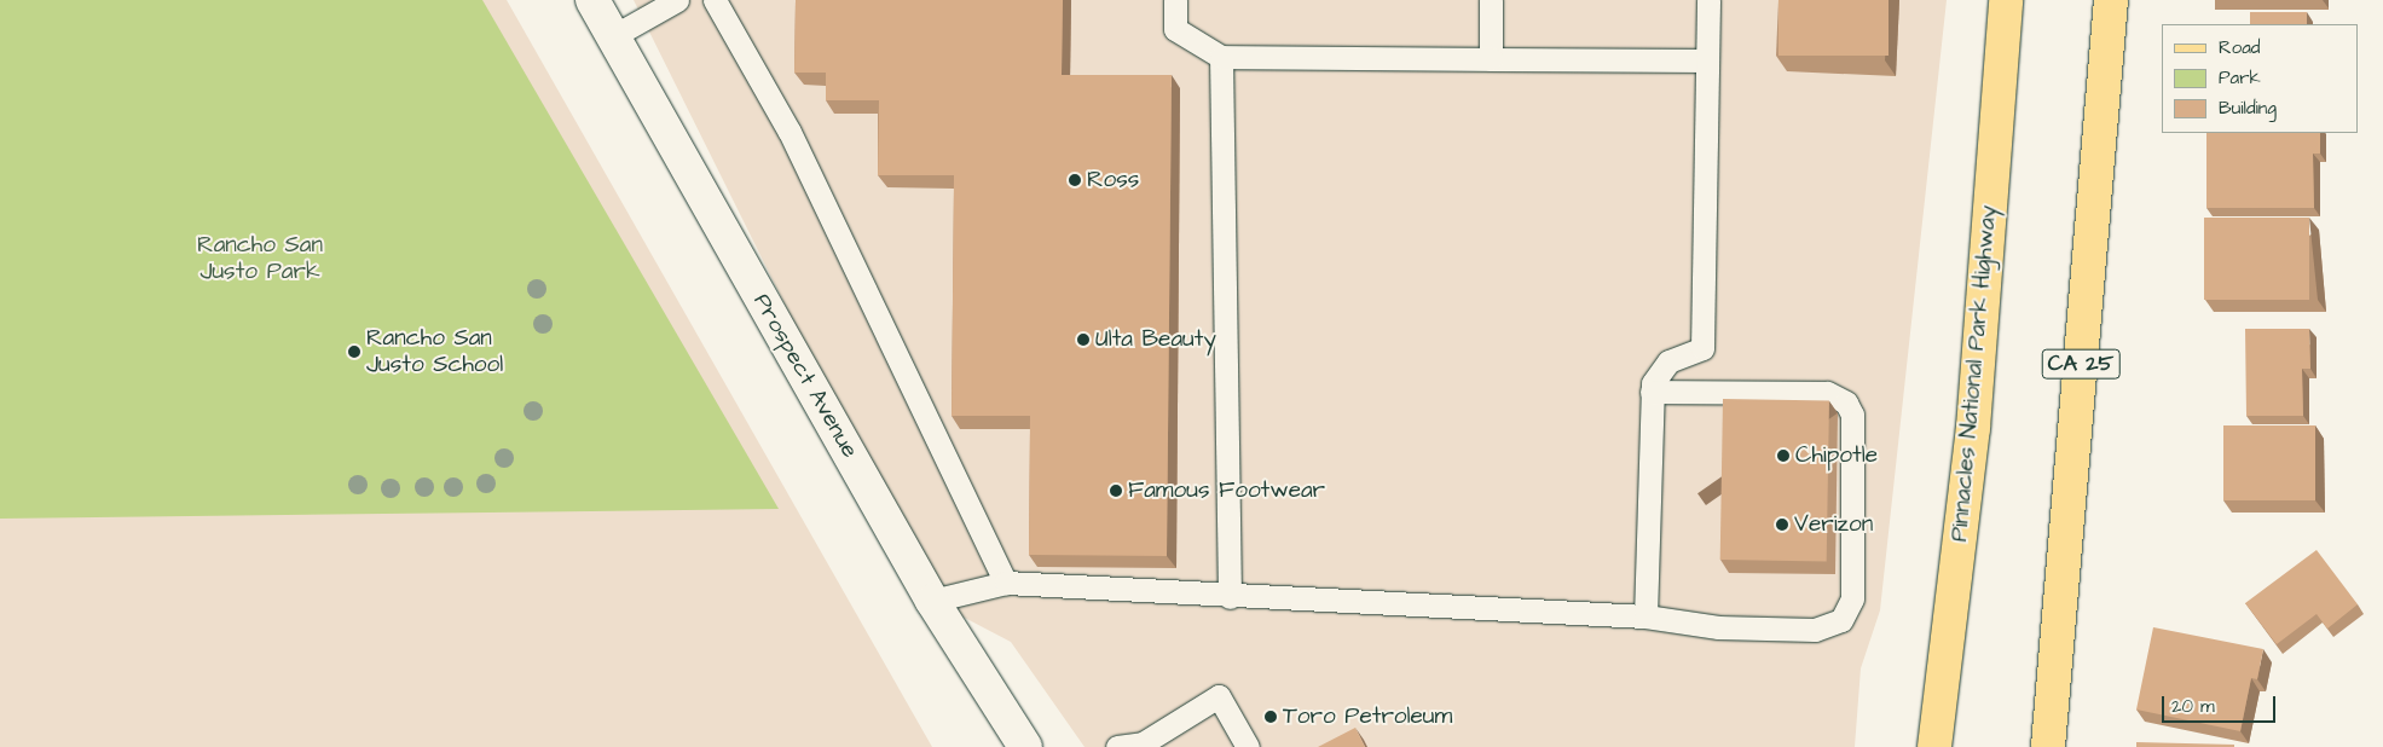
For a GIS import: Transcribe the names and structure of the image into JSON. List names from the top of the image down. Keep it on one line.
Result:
{"streets":{"main road":["CA 25","Pinnacles National Park Highway"],"street":["Prospect Avenue"]},"parks":["Rancho San Justo Park"],"places":["Ross","Ulta Beauty","Rancho San Justo School","Chipotle","Famous Footwear","Verizon","Toro Petroleum"],"legend":["Road","Park","Building"],"scale_bar":"20 m"}
